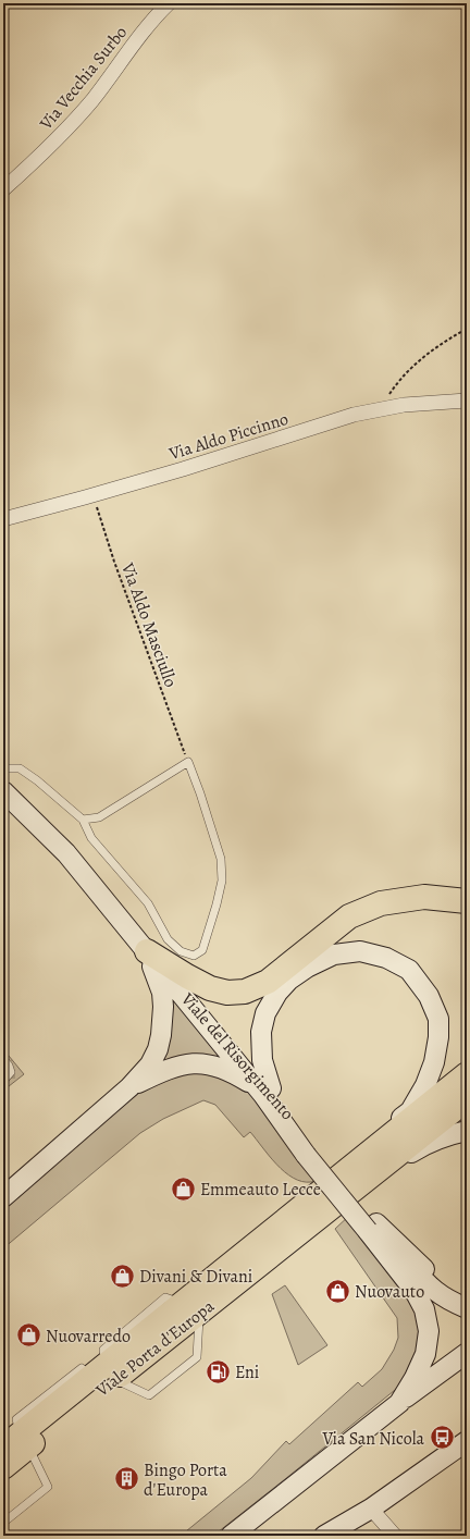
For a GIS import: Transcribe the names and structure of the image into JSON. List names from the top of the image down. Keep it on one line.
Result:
{"streets":{"highway":["Viale Porta d'Europa"],"main road":["Viale del Risorgimento"],"street":["Via Vecchia Surbo","Via Aldo Piccinno"],"path":["Via Aldo Masciullo"]},"crossings":[["Via Aldo Piccinno","Via Aldo Masciullo"]],"places":{"shop":["Emmeauto Lecce","Divani & Divani","Nuovauto","Nuovarredo"],"fuel station":["Eni"],"bus stop":["Via San Nicola"],"building":["Bingo Porta d'Europa"]}}
